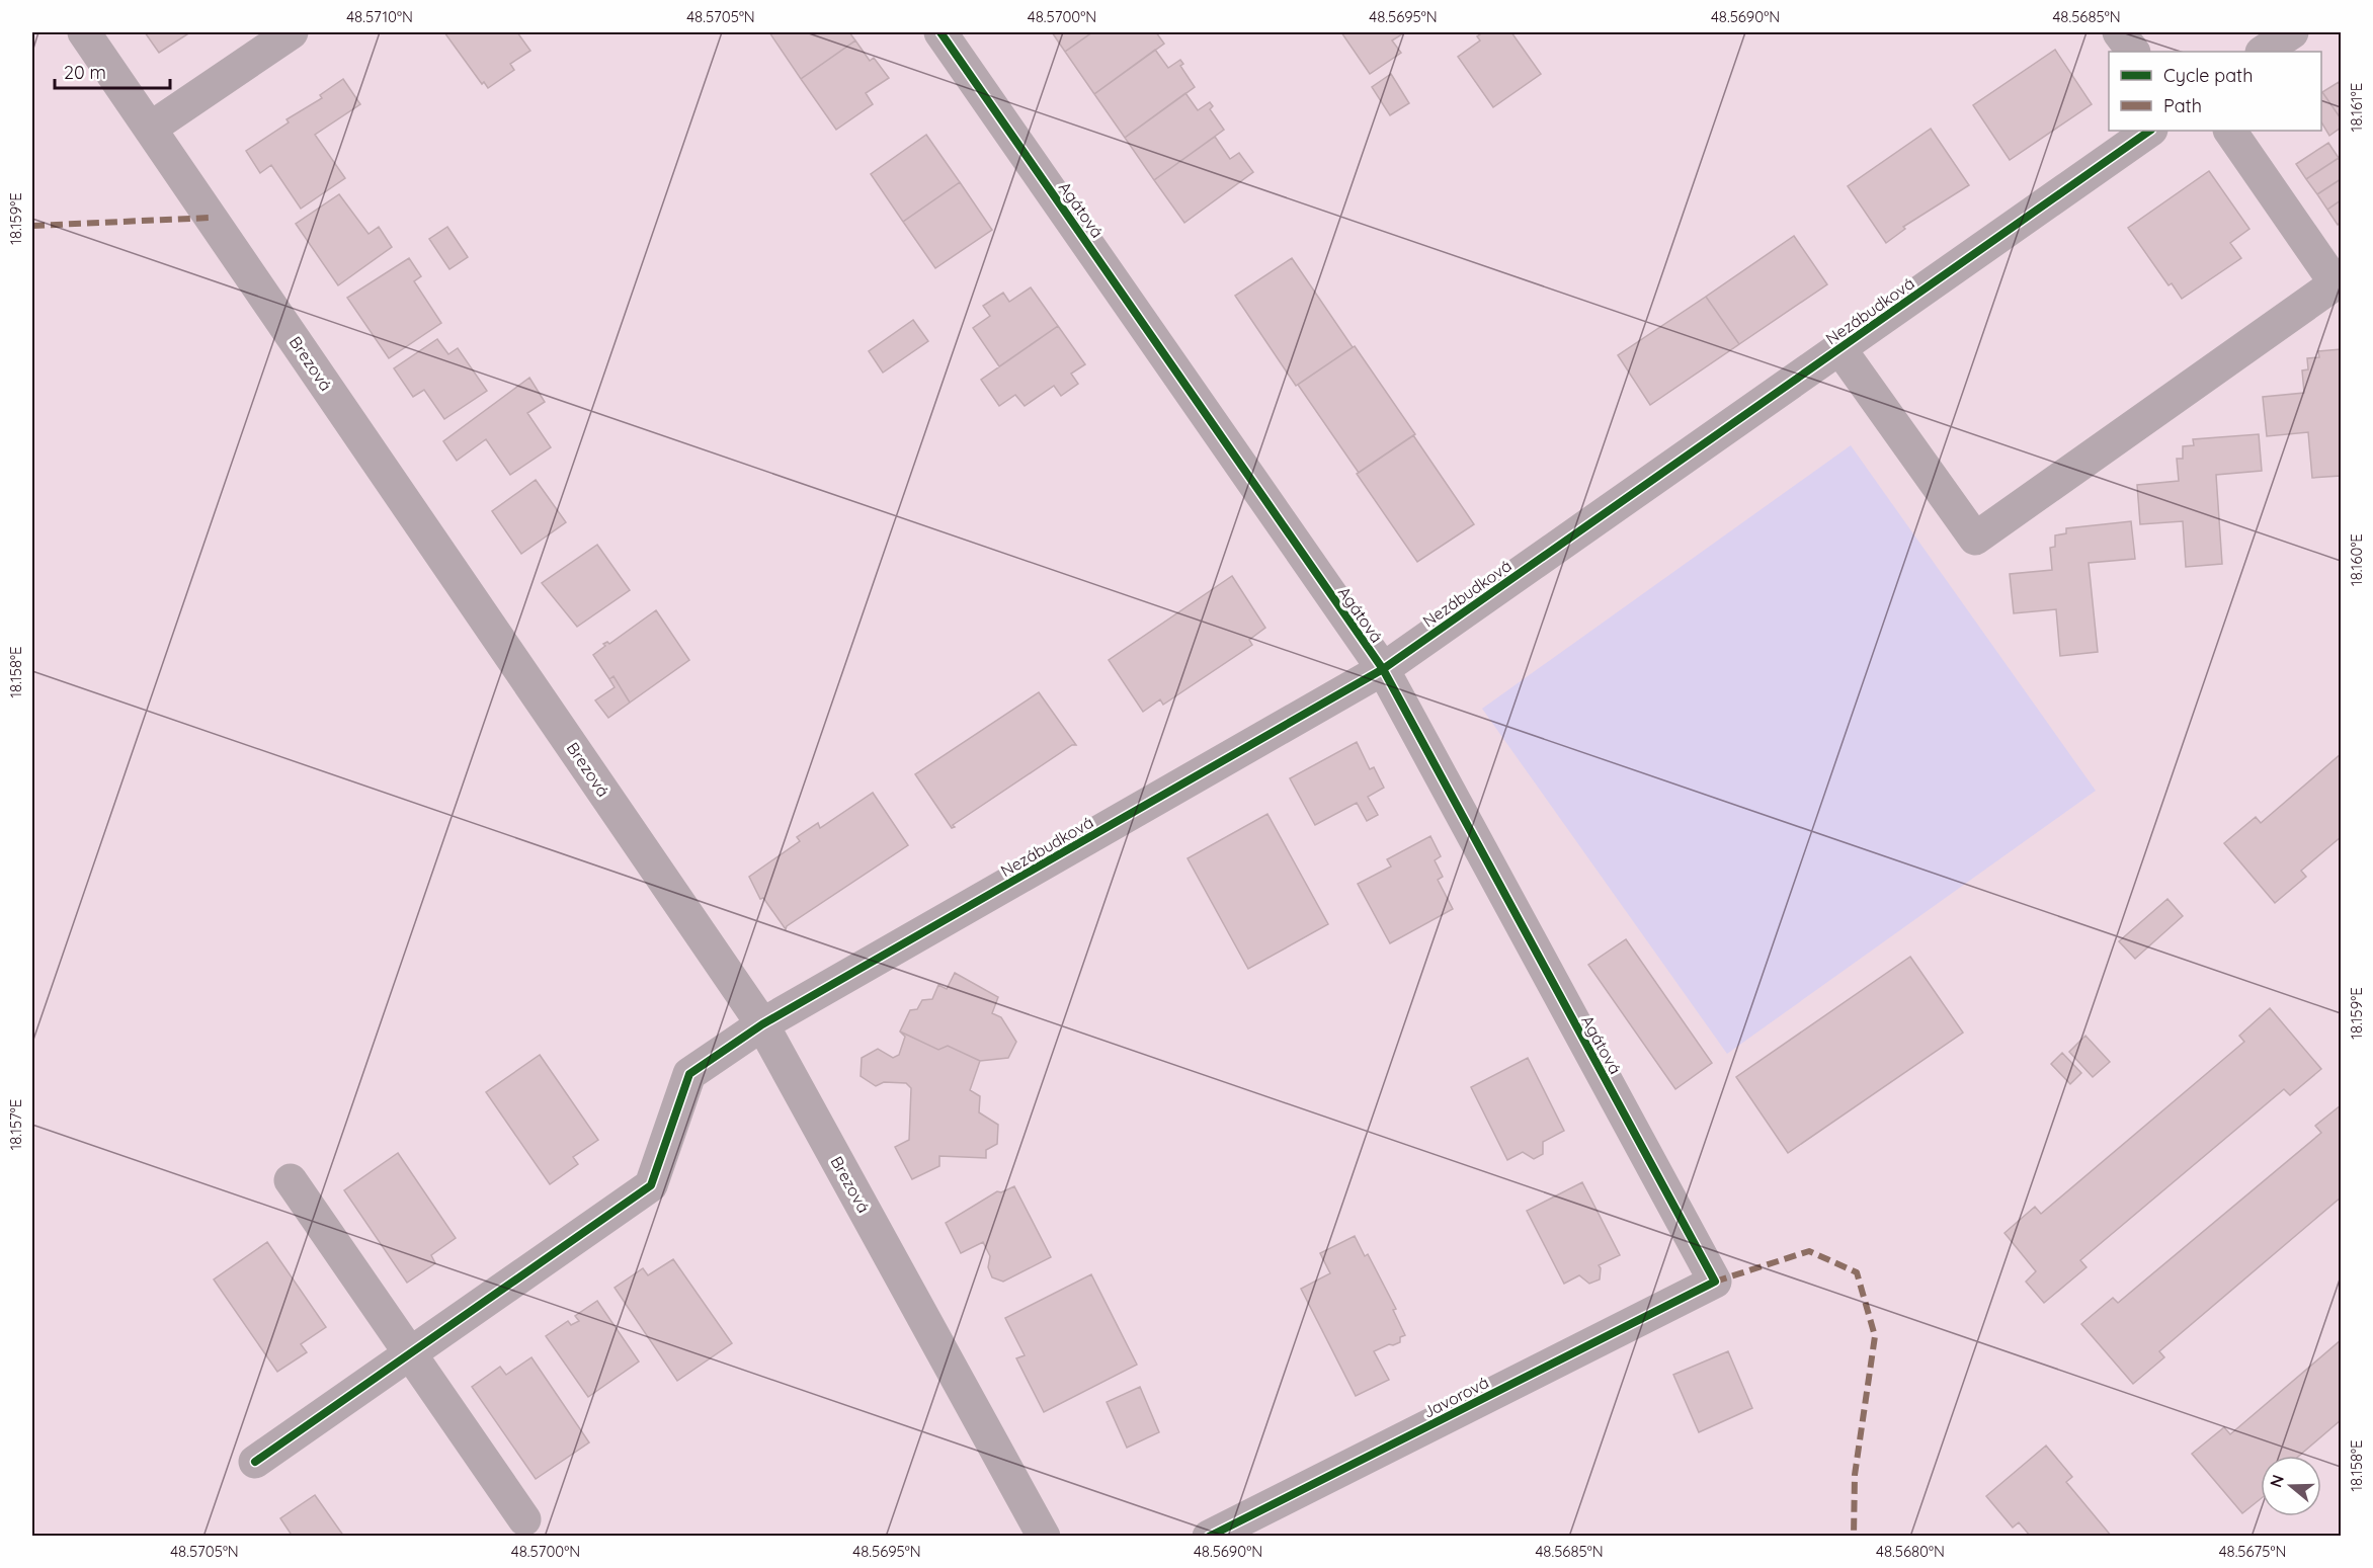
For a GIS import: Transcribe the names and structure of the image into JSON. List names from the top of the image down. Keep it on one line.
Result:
{"streets":{"street":["Agátová","Nezábudková","Brezová","Javorová"]},"crossings":[["Agátová","Nezábudková"],["Agátová","Javorová"],["Nezábudková","Brezová"]],"legend":["Cycle path","Path"],"scale_bar":"20 m","north":"left","coordinates":["48.5710°N","48.5705°N","48.5700°N","48.5695°N","48.5690°N","48.5685°N","18.161°E","18.159°E","18.160°E","18.158°E","18.157°E","48.5680°N","48.5675°N"]}
